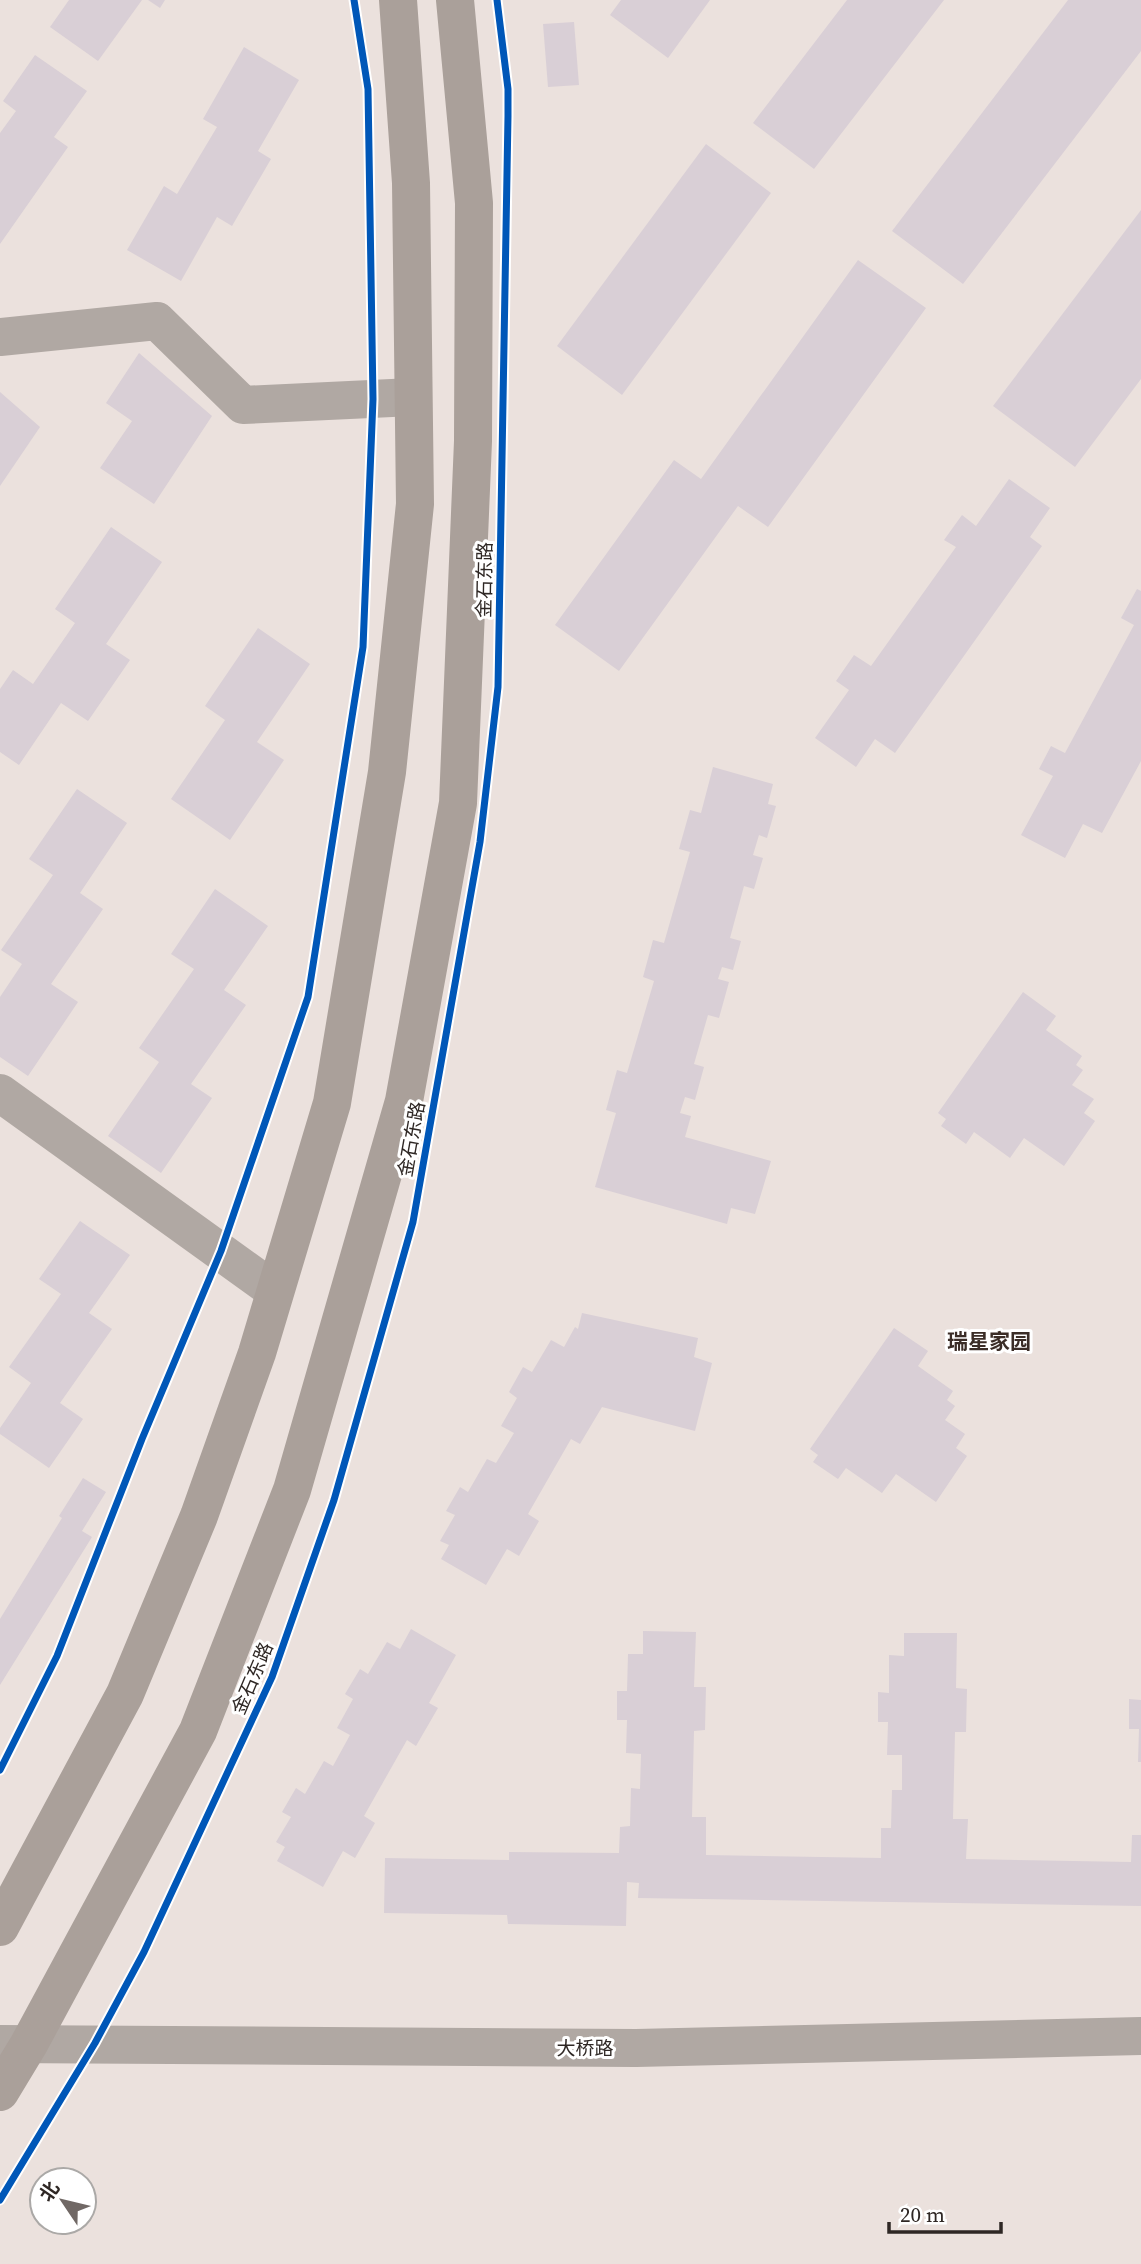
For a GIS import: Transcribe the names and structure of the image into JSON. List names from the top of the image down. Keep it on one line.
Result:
{"streets":{"main road":["金石东路"],"street":["大桥路"]},"crossings":[["金石东路","大桥路"]],"districts":["瑞星家园"],"scale_bar":"20 m","north":"top left"}
